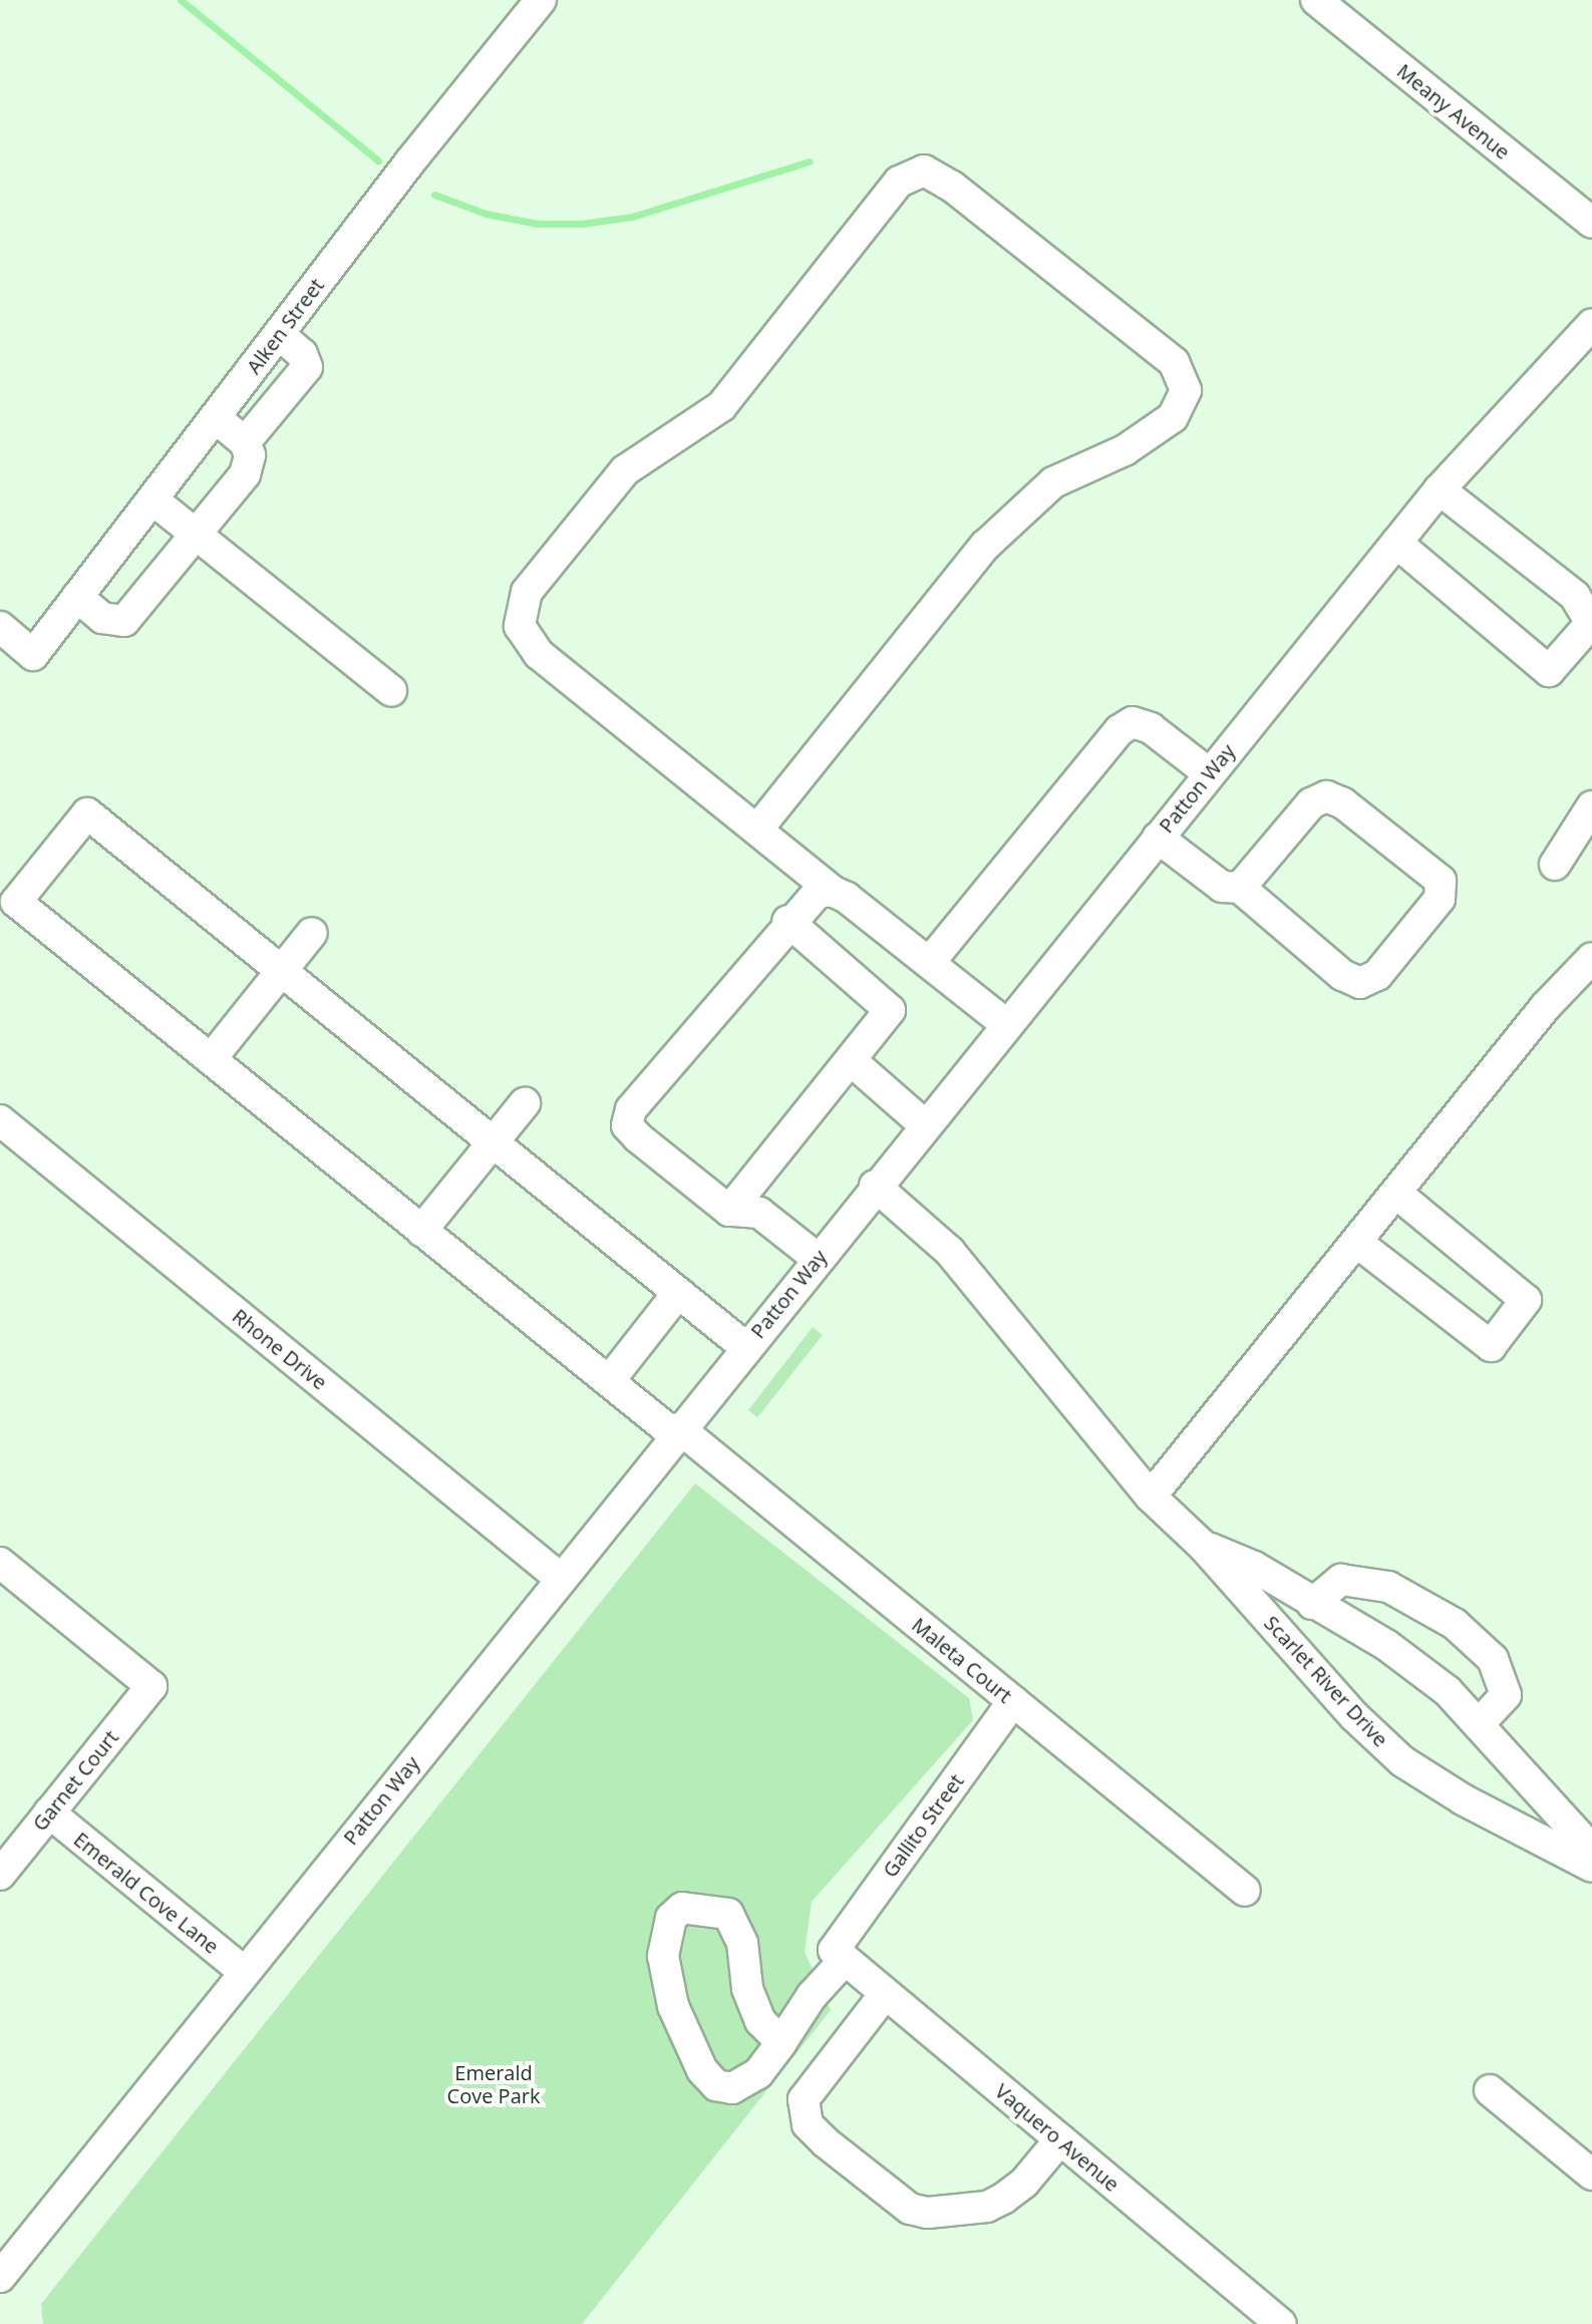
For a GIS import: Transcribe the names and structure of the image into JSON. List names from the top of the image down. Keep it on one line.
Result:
{"streets":{"street":["Meany Avenue","Alken Street","Patton Way","Rhone Drive","Maleta Court","Scarlet River Drive","Garnet Court","Gallito Street","Emerald Cove Lane","Vaquero Avenue"]},"crossings":[["Patton Way","Rhone Drive"],["Patton Way","Maleta Court"],["Patton Way","Scarlet River Drive"],["Patton Way","Emerald Cove Lane"],["Maleta Court","Gallito Street"],["Garnet Court","Emerald Cove Lane"],["Gallito Street","Vaquero Avenue"]],"parks":["Emerald Cove Park"]}
